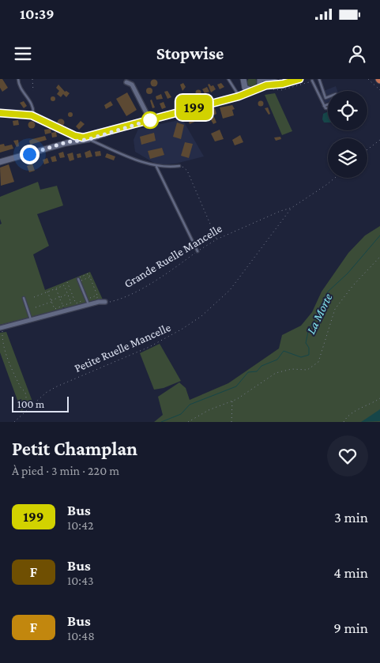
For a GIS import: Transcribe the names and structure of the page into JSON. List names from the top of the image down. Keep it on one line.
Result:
{"streets":{"path":["Grande Ruelle Mancelle","Petite Ruelle Mancelle"]},"crossings":[["Grande Ruelle Mancelle","Petite Ruelle Mancelle"]],"water":["La Morte"],"lines":["bus line 199"],"scale_bar":"100 m","page":{"status":"10:39","header":"Stopwise","on_map":"199","scale":"100 m","heading":["Petit Champlan","À pied · 3 min · 220 m"],"list":[{"mark":"199","name":"Bus","note":"10:42","value":"3 min"},{"mark":"F","name":"Bus","note":"10:43","value":"4 min"},{"mark":"F","name":"Bus","note":"10:48","value":"9 min"}]}}
